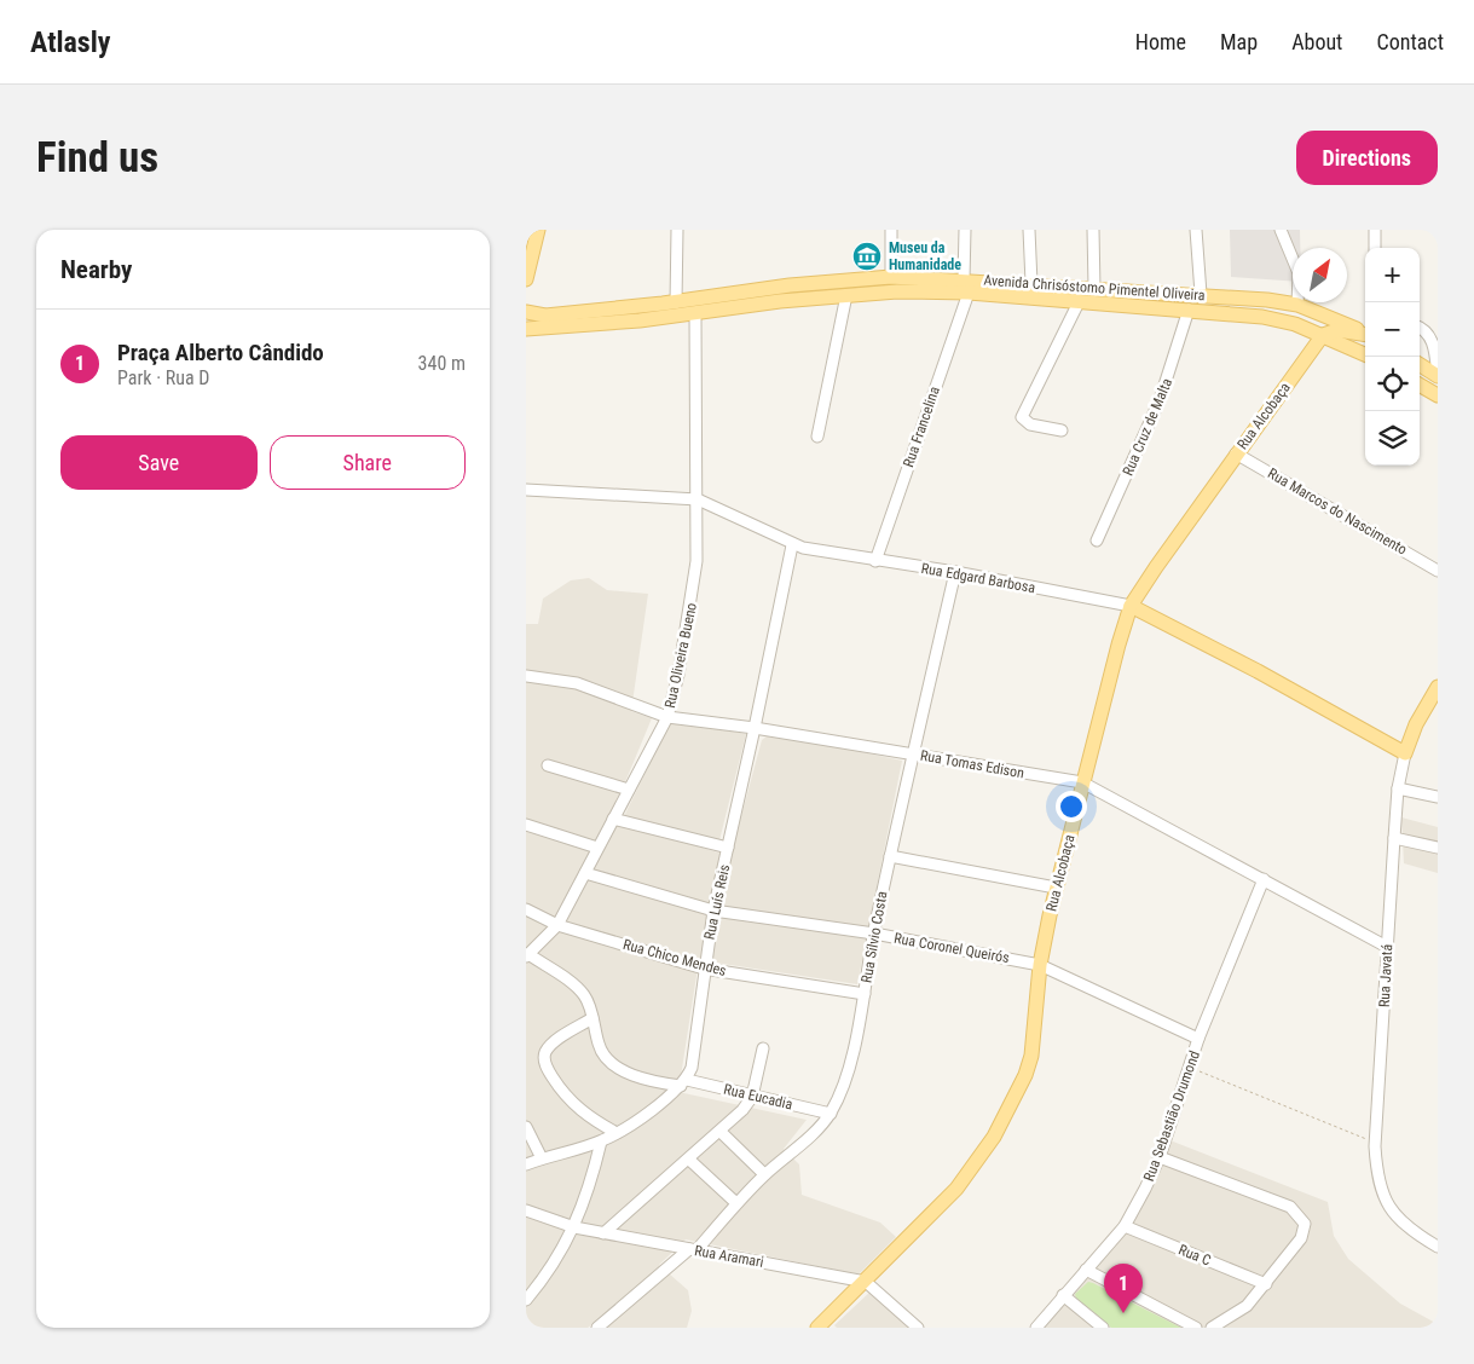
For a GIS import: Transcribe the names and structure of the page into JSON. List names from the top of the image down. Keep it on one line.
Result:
{"streets":{"main road":["Avenida Chrisóstomo Pimentel Oliveira","Rua Alcobaça","Rua Edgard Barbosa","Rua Javatá"],"street":["Rua Francelina","Rua Cruz de Malta","Rua Marcos do Nascimento","Rua Oliveira Bueno","Rua Tomas Edison","Rua Luís Reis","Rua Sílvio Costa","Rua Coronel Queirós","Rua Chico Mendes","Rua Eucadia","Rua Sebastião Drumond","Rua C","Rua Aramari"]},"crossings":[["Avenida Chrisóstomo Pimentel Oliveira","Rua Alcobaça"],["Avenida Chrisóstomo Pimentel Oliveira","Rua Francelina"],["Avenida Chrisóstomo Pimentel Oliveira","Rua Cruz de Malta"],["Avenida Chrisóstomo Pimentel Oliveira","Rua Oliveira Bueno"],["Rua Alcobaça","Rua Marcos do Nascimento"],["Rua Alcobaça","Rua Edgard Barbosa"],["Rua Alcobaça","Rua Tomas Edison"],["Rua Alcobaça","Rua Coronel Queirós"],["Rua Alcobaça","Rua Aramari"],["Rua Francelina","Rua Edgard Barbosa"],["Rua Edgard Barbosa","Rua Oliveira Bueno"],["Rua Edgard Barbosa","Rua Luís Reis"],["Rua Edgard Barbosa","Rua Sílvio Costa"],["Rua Edgard Barbosa","Rua Javatá"],["Rua Oliveira Bueno","Rua Tomas Edison"],["Rua Oliveira Bueno","Rua Coronel Queirós"],["Rua Oliveira Bueno","Rua Chico Mendes"],["Rua Oliveira Bueno","Rua Eucadia"],["Rua Tomas Edison","Rua Luís Reis"],["Rua Tomas Edison","Rua Sílvio Costa"],["Rua Tomas Edison","Rua Javatá"],["Rua Tomas Edison","Rua Sebastião Drumond"],["Rua Luís Reis","Rua Coronel Queirós"],["Rua Luís Reis","Rua Chico Mendes"],["Rua Luís Reis","Rua Eucadia"],["Rua Sílvio Costa","Rua Coronel Queirós"],["Rua Sílvio Costa","Rua Chico Mendes"],["Rua Sílvio Costa","Rua Eucadia"],["Rua Sílvio Costa","Rua Aramari"],["Rua Coronel Queirós","Rua Sebastião Drumond"],["Rua Sebastião Drumond","Rua C"]],"places":{"museum":["Museu da Humanidade"]},"north":"top right","page":{"header":"Atlasly","nav":["Home","Map","About","Contact"],"buttons":["Directions",["Save","Share"]],"title":"Find us","heading":"Nearby","map_buttons":["+","−"],"list":[{"mark":"1","name":"Praça Alberto Cândido","note":"Park · Rua D","value":"340 m"}],"pins":"1"}}
